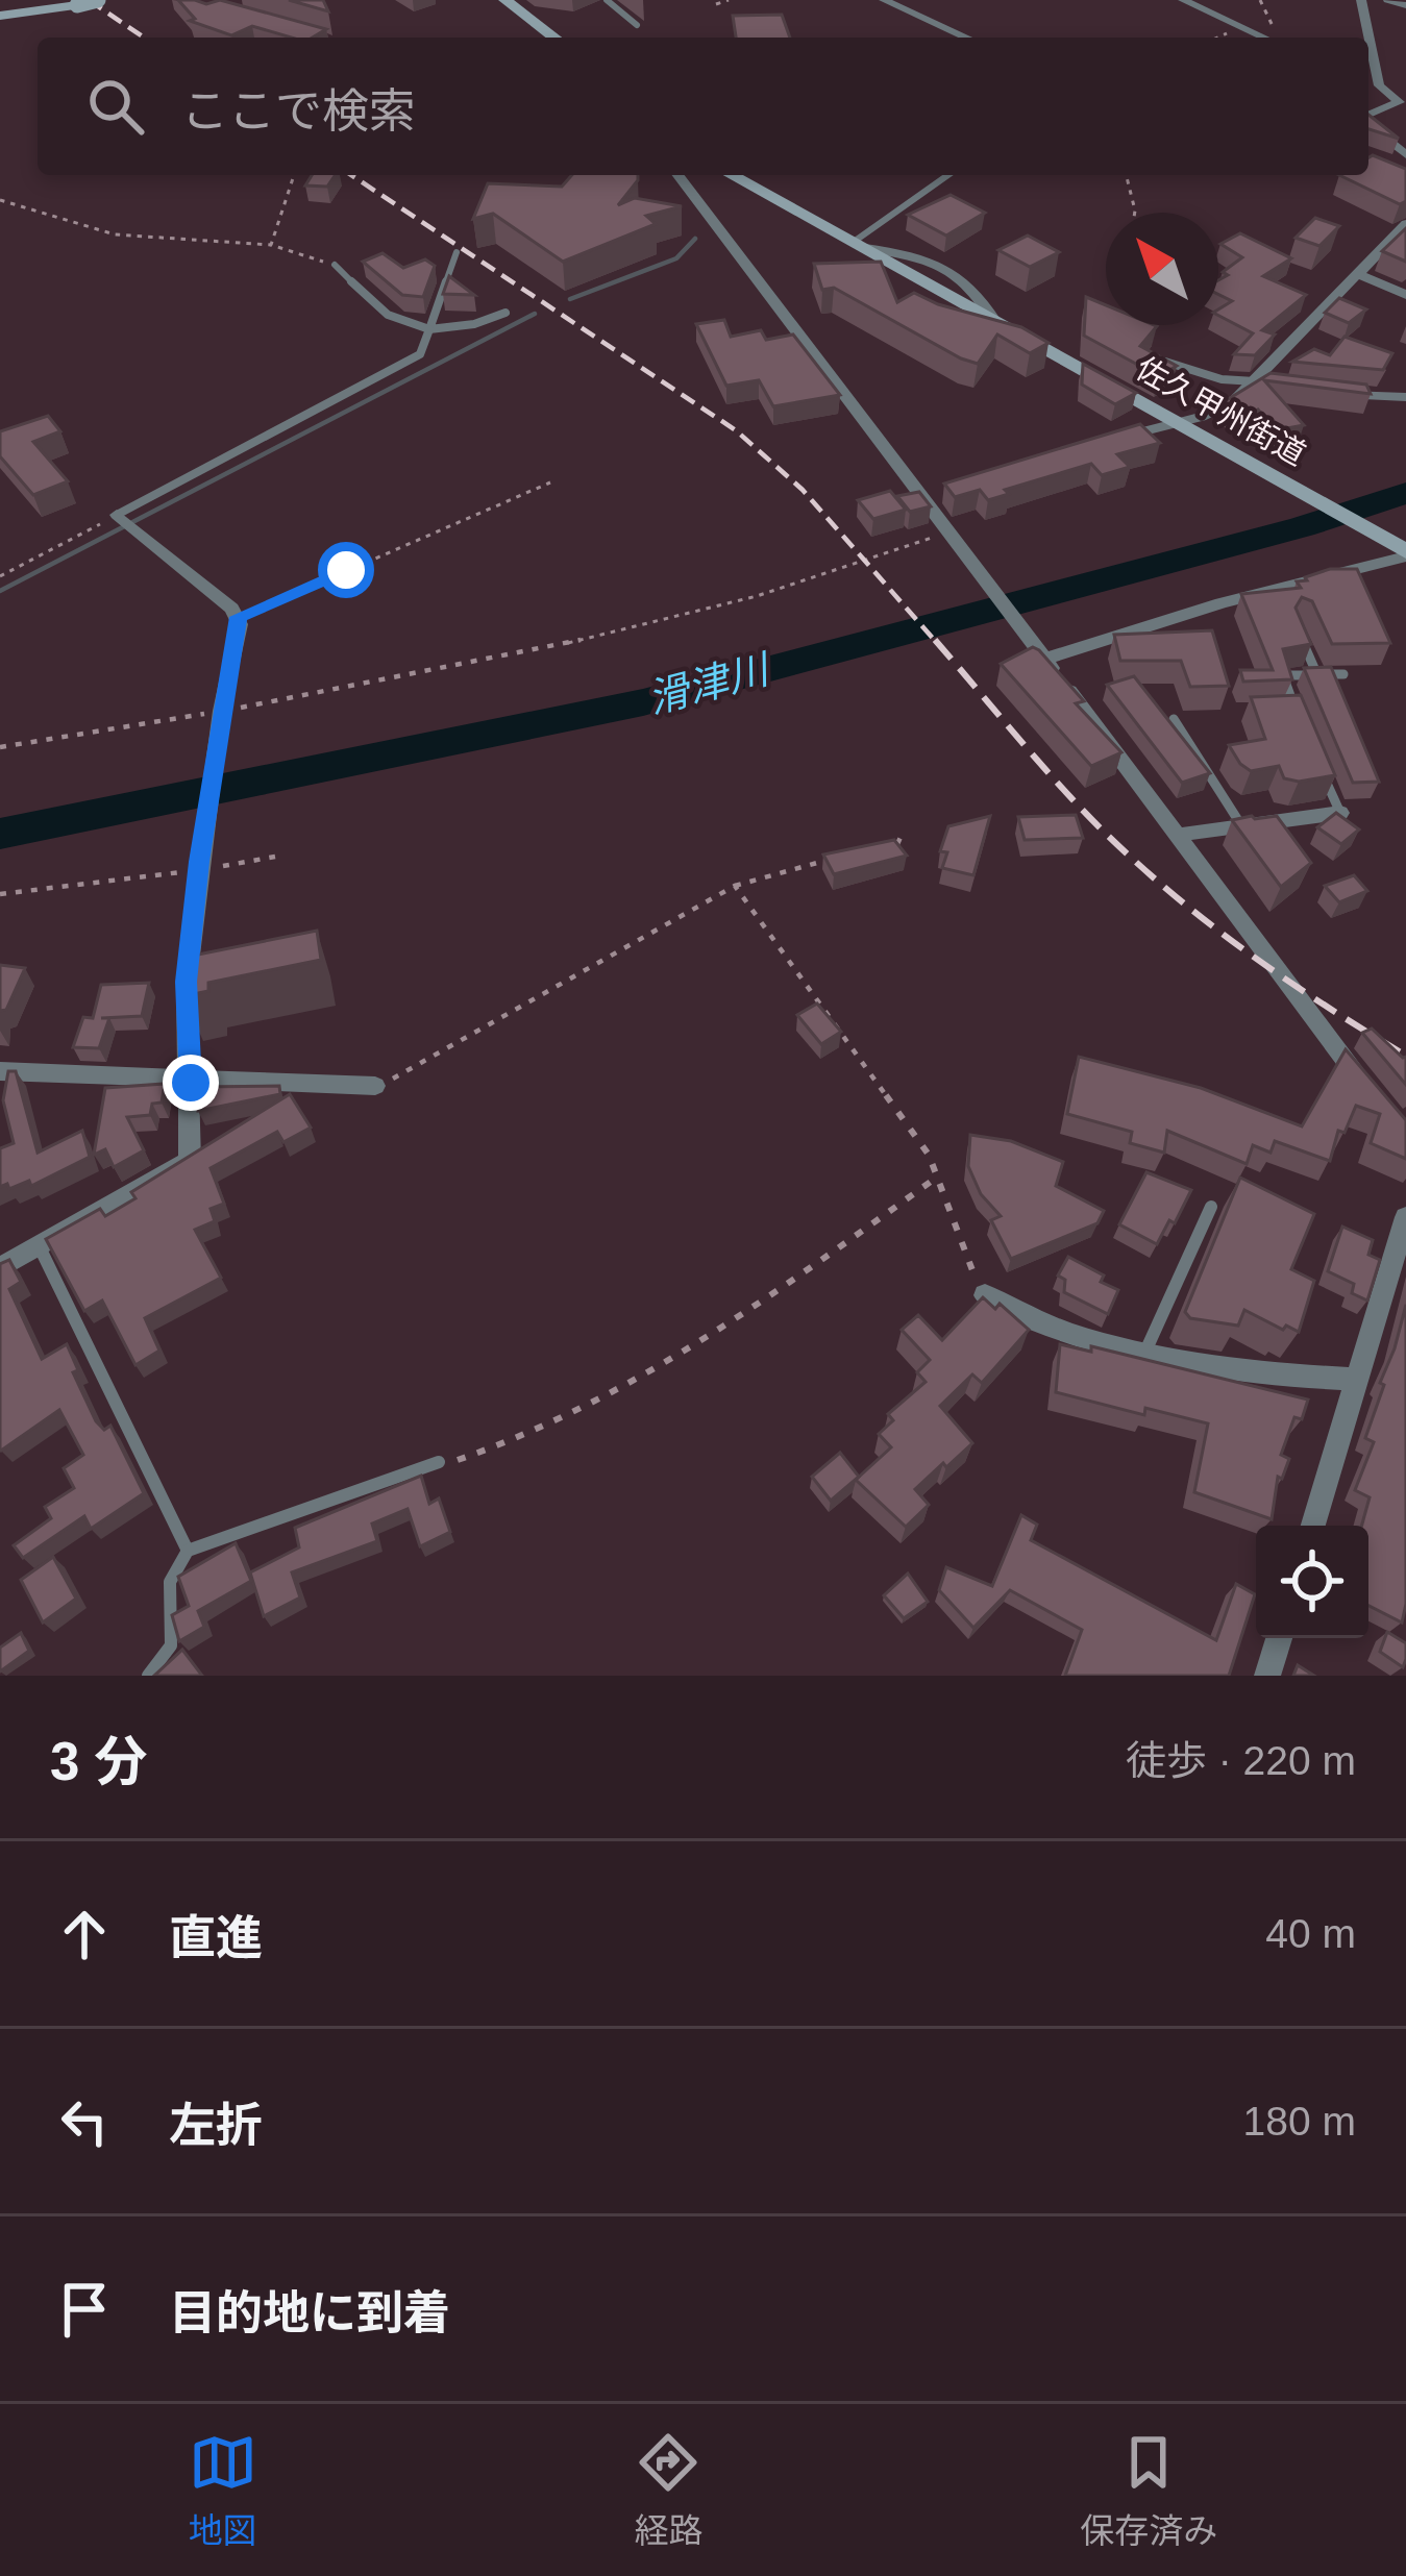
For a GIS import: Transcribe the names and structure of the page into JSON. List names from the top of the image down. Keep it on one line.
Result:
{"streets":{"main road":["佐久甲州街道"]},"water":["滑津川"],"north":"top left","page":{"search":"ここで検索","heading":["3 分","徒歩 · 220 m"],"list":[["直進","40 m"],["左折","180 m"],"目的地に到着"],"nav":["地図","経路","保存済み"]}}
